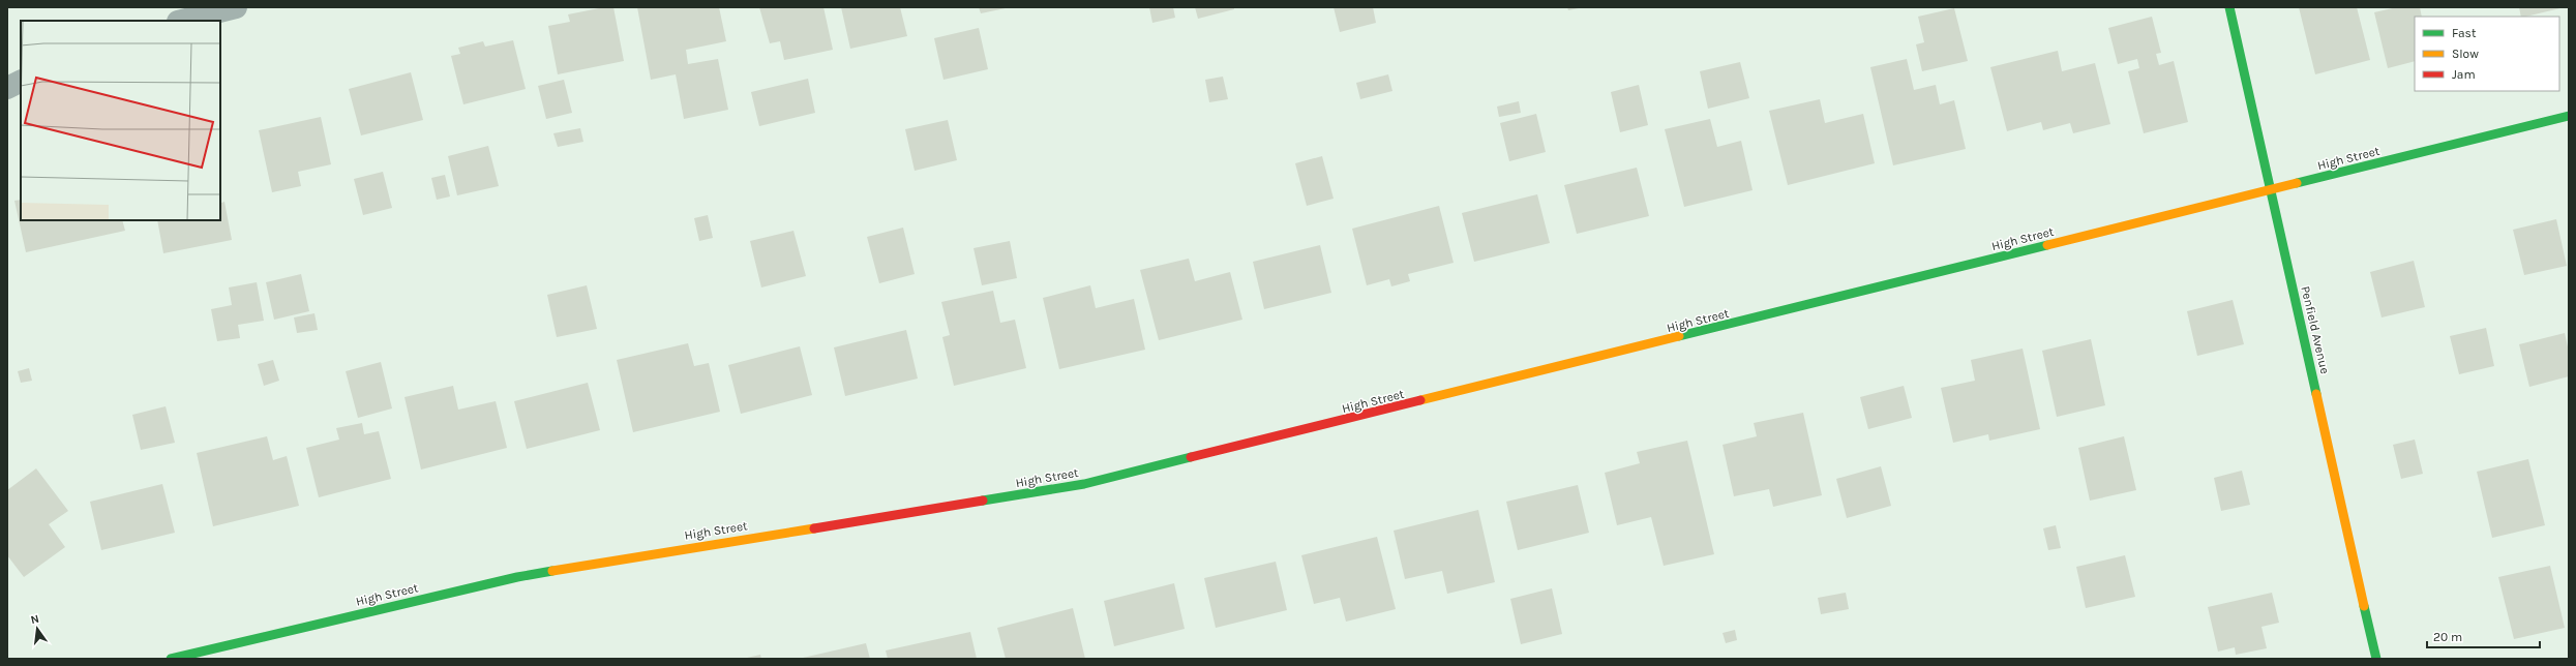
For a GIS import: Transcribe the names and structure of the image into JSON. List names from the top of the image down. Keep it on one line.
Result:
{"streets":{"street":["High Street","Penfield Avenue"]},"crossings":[["High Street","Penfield Avenue"]],"legend":["Fast","Slow","Jam"],"scale_bar":"20 m","north":"top"}
